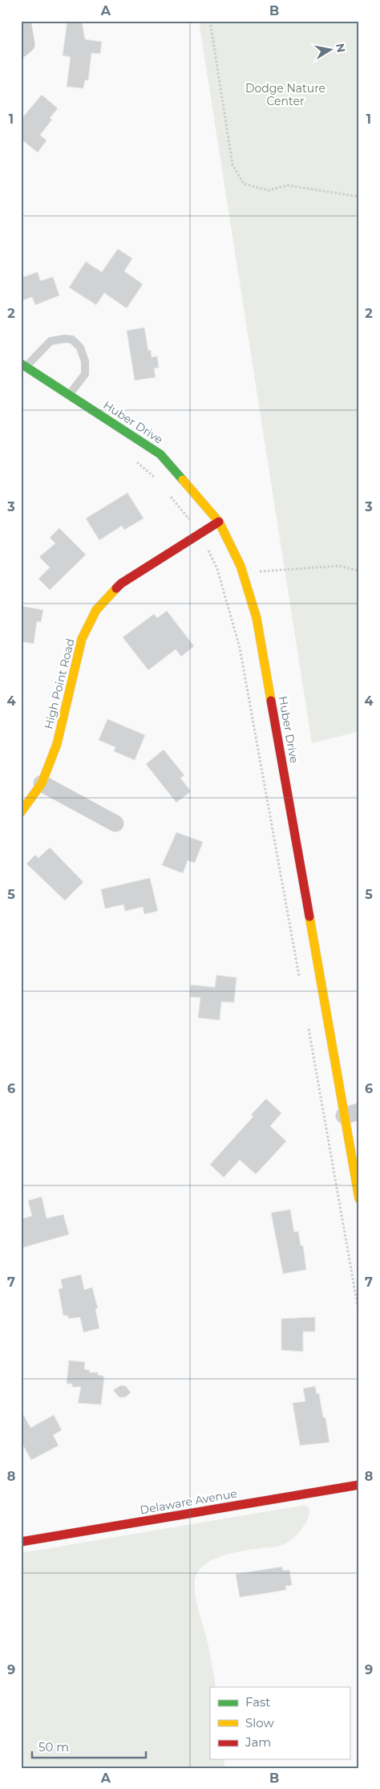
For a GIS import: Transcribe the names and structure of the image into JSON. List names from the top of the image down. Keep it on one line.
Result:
{"streets":{"street":["Huber Drive","High Point Road","Delaware Avenue"]},"crossings":[["Huber Drive","High Point Road"]],"parks":["Dodge Nature Center"],"legend":["Fast","Slow","Jam"],"scale_bar":"50 m","north":"right","grid":{"columns":["A","B"],"rows":["1","2","3","4","5","6","7","8","9"]}}
